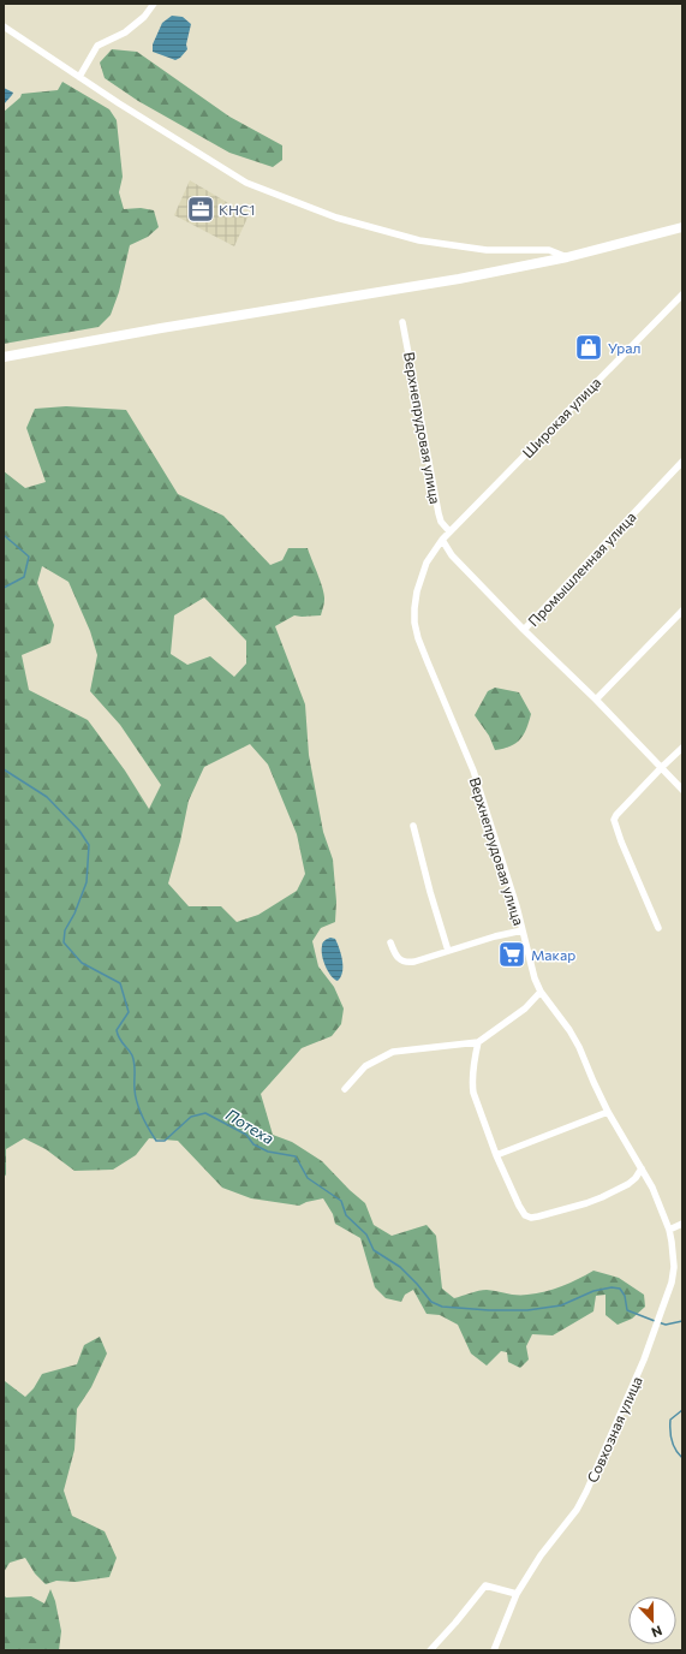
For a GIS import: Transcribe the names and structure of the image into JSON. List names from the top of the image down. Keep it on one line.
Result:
{"streets":{"street":["Широкая улица","Верхнепрудовая улица","Промышленная улица","Совхозная улица"]},"crossings":[["Широкая улица","Верхнепрудовая улица"],["Широкая улица","Промышленная улица"],["Верхнепрудовая улица","Промышленная улица"],["Верхнепрудовая улица","Совхозная улица"]],"water":["Потеха"],"places":{"office":["КНС1"],"shop":["Урал"],"supermarket":["Макар"]},"north":"bottom"}
